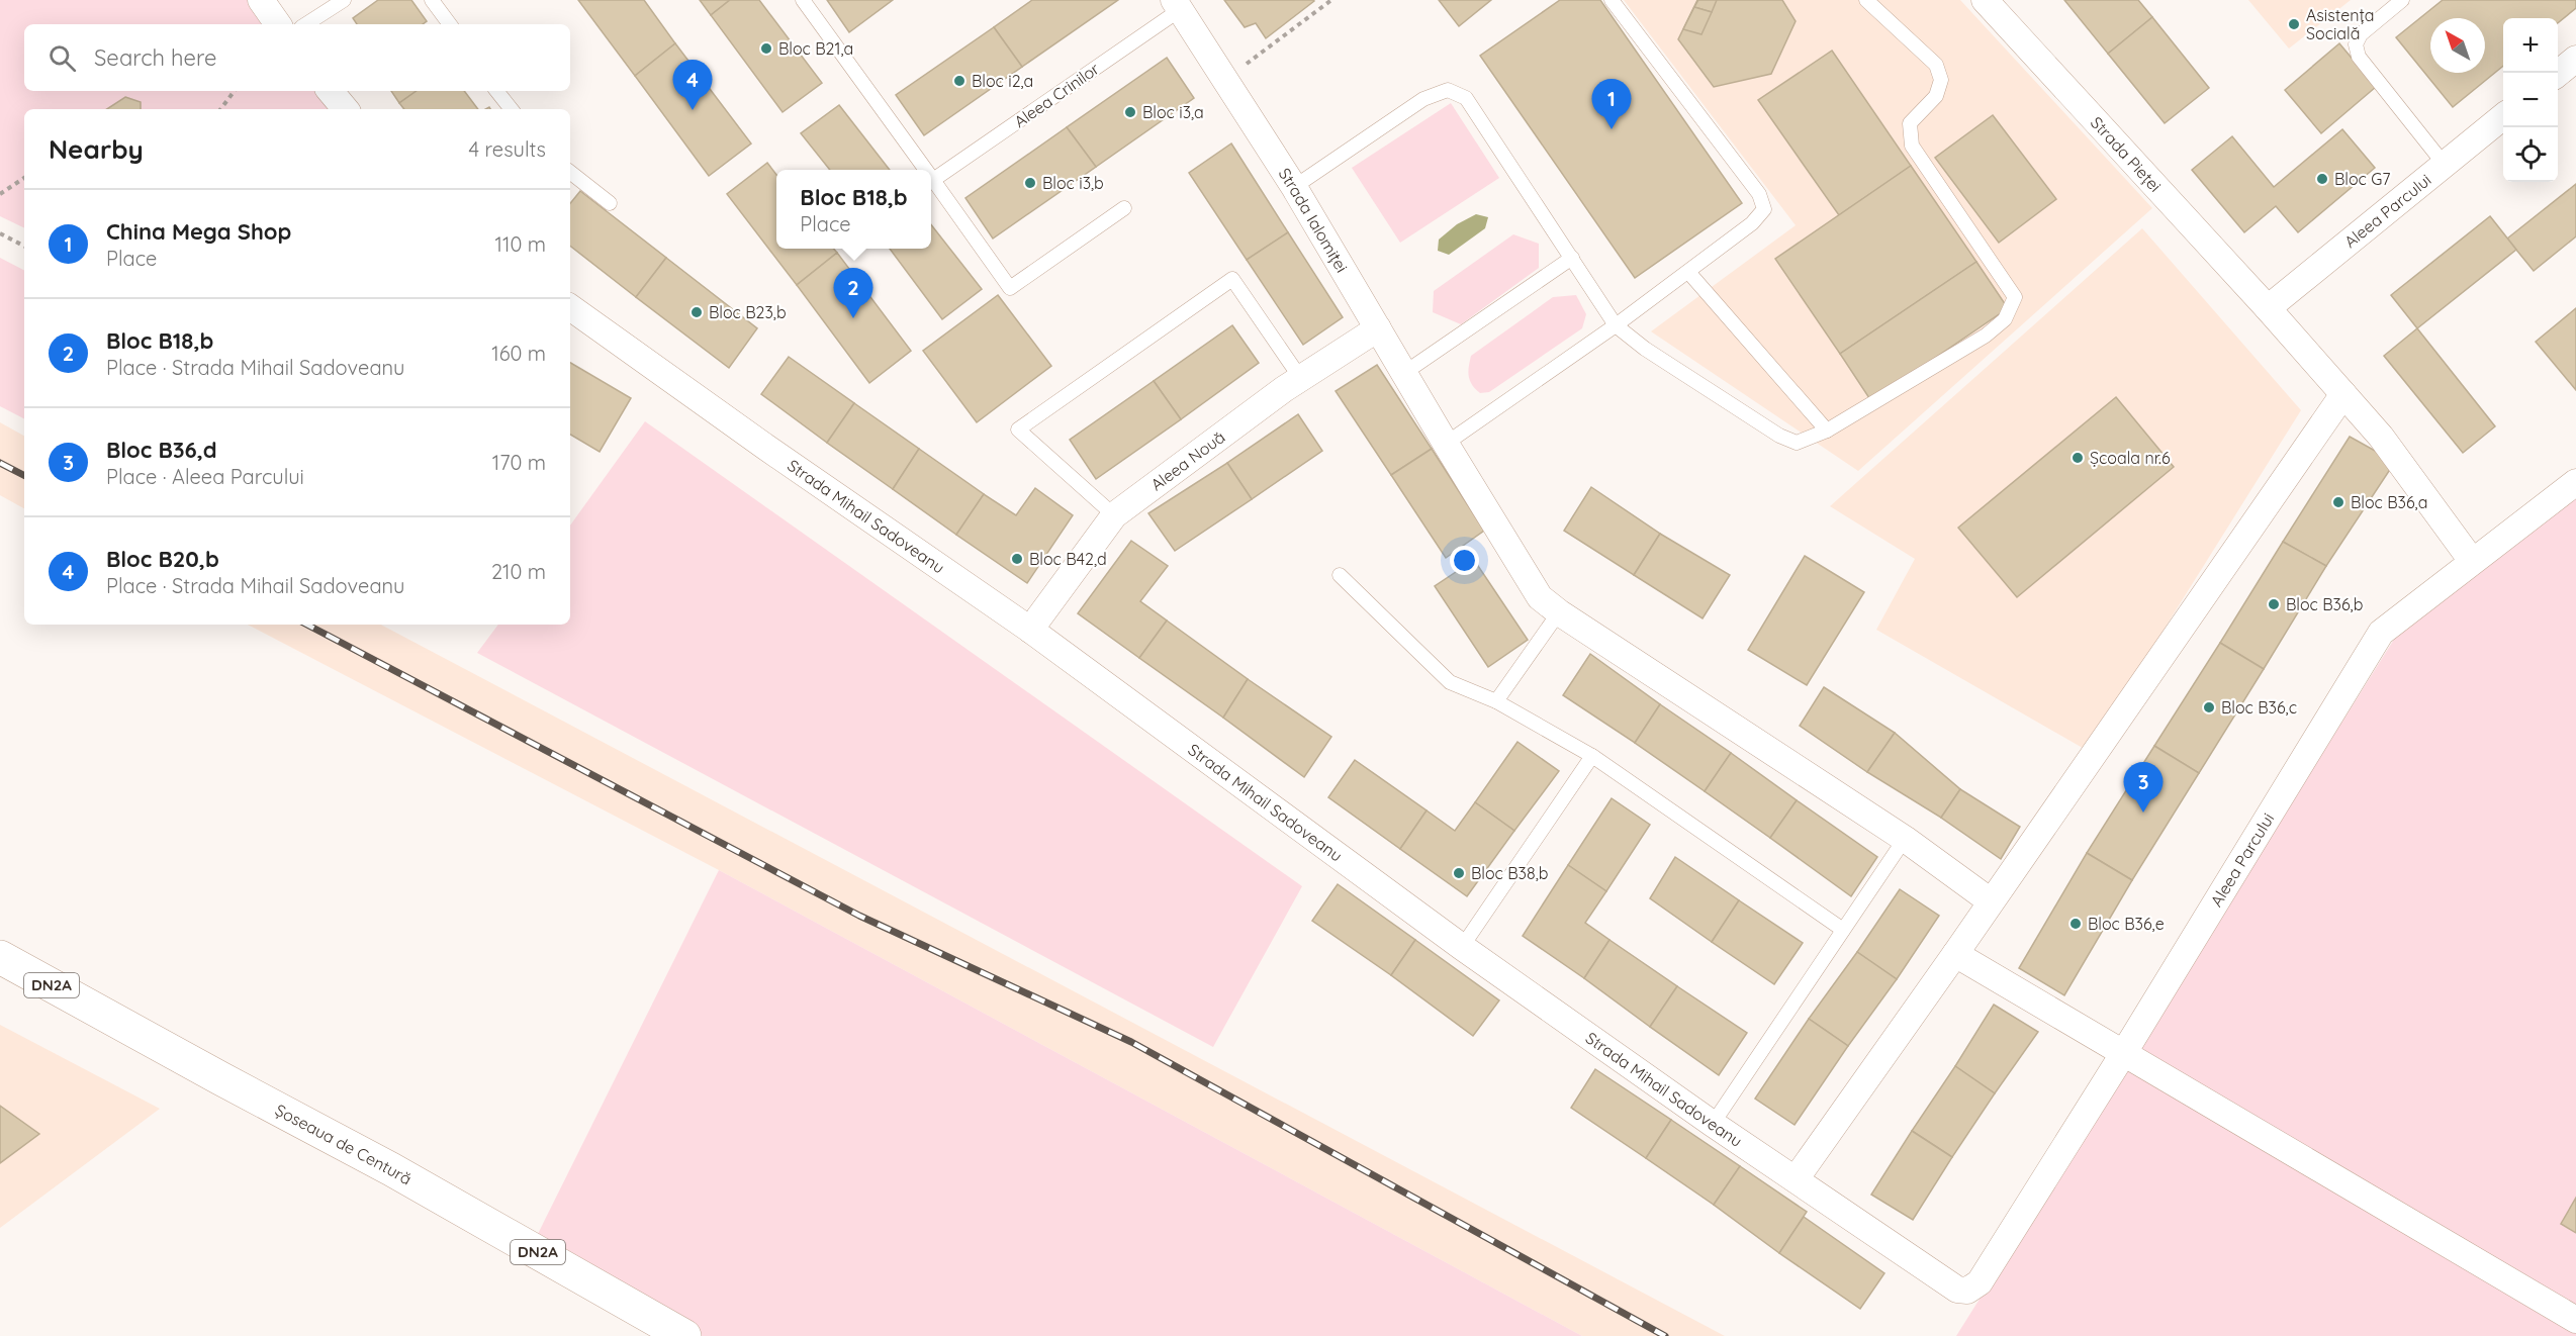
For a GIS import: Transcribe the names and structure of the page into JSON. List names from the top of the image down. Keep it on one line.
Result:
{"streets":{"highway":["DN2A","Șoseaua de Centură"],"street":["Strada Pieței","Aleea Parcului","Strada Ialomiței","Aleea Nouă","Strada Mihail Sadoveanu"],"lane":["Aleea Crinilor"]},"crossings":[["Aleea Crinilor","Strada Ialomiței"],["Strada Pieței","Aleea Parcului"],["Aleea Parcului","Strada Mihail Sadoveanu"],["Strada Ialomiței","Aleea Nouă"],["Aleea Nouă","Strada Mihail Sadoveanu"]],"places":["Asistența Socială","Bloc B21,a","Bloc i2,a","Bloc i3,a","Bloc G7","Bloc i3,b","Bloc B23,b","Școala nr.6","Bloc B36,a","Bloc B42,d","Bloc B36,b","Bloc B36,c","Bloc B38,b","Bloc B36,e"],"north":"top left","page":{"map_buttons":["+","−"],"search":"Search here","pins":["4","1","2","3"],"heading":["Nearby","4 results"],"popup":["Bloc B18,b","Place"],"list":[{"mark":"1","name":"China Mega Shop","note":"Place","value":"110 m"},{"mark":"2","name":"Bloc B18,b","note":"Place · Strada Mihail Sadoveanu","value":"160 m"},{"mark":"3","name":"Bloc B36,d","note":"Place · Aleea Parcului","value":"170 m"},{"mark":"4","name":"Bloc B20,b","note":"Place · Strada Mihail Sadoveanu","value":"210 m"}]}}
